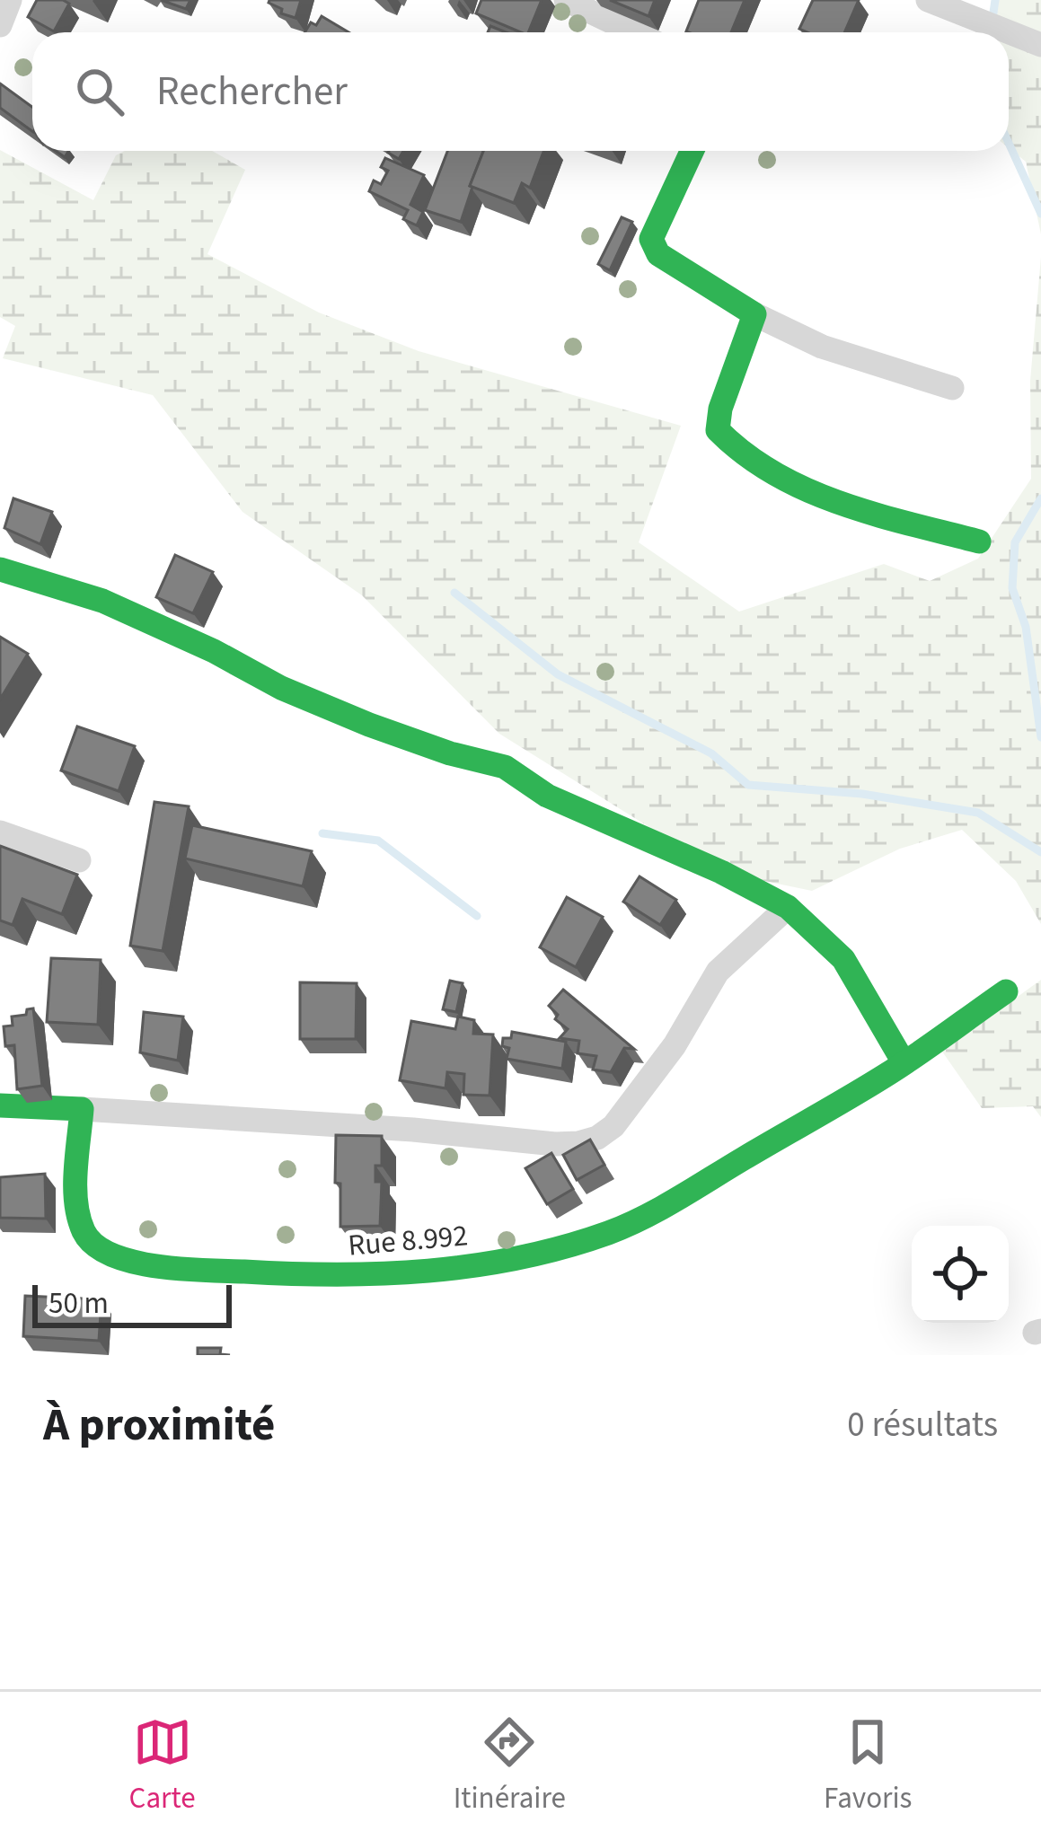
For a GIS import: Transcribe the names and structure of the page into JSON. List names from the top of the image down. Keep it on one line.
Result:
{"streets":{"street":["Rue 8.992"]},"scale_bar":"50 m","page":{"search":"Rechercher","scale":"50 m","heading":["À proximité","0 résultats"],"nav":["Carte","Itinéraire","Favoris"]}}
